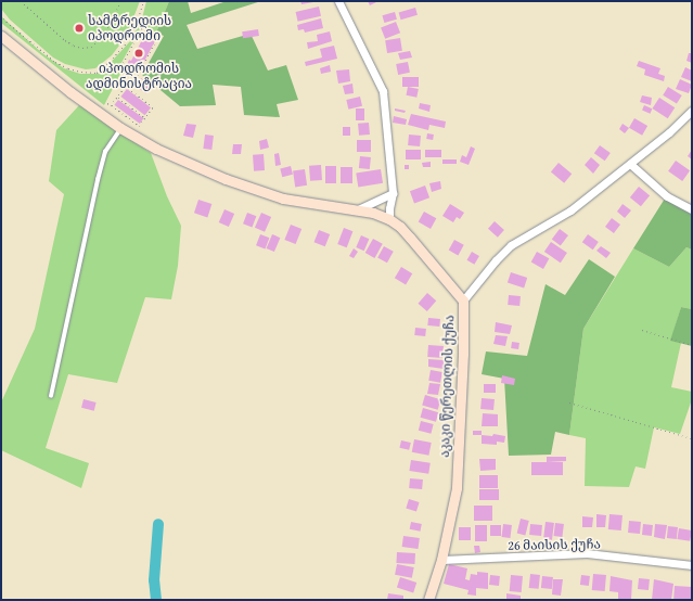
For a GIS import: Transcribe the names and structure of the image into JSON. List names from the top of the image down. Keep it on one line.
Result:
{"streets":{"street":["აკაკი წერეთლის ქუჩა","26 მაისის ქუჩა"]},"crossings":[["აკაკი წერეთლის ქუჩა","26 მაისის ქუჩა"]],"places":["სამტრედიის იპოდრომი","იპოდრომის ადმინისტრაცია"]}
